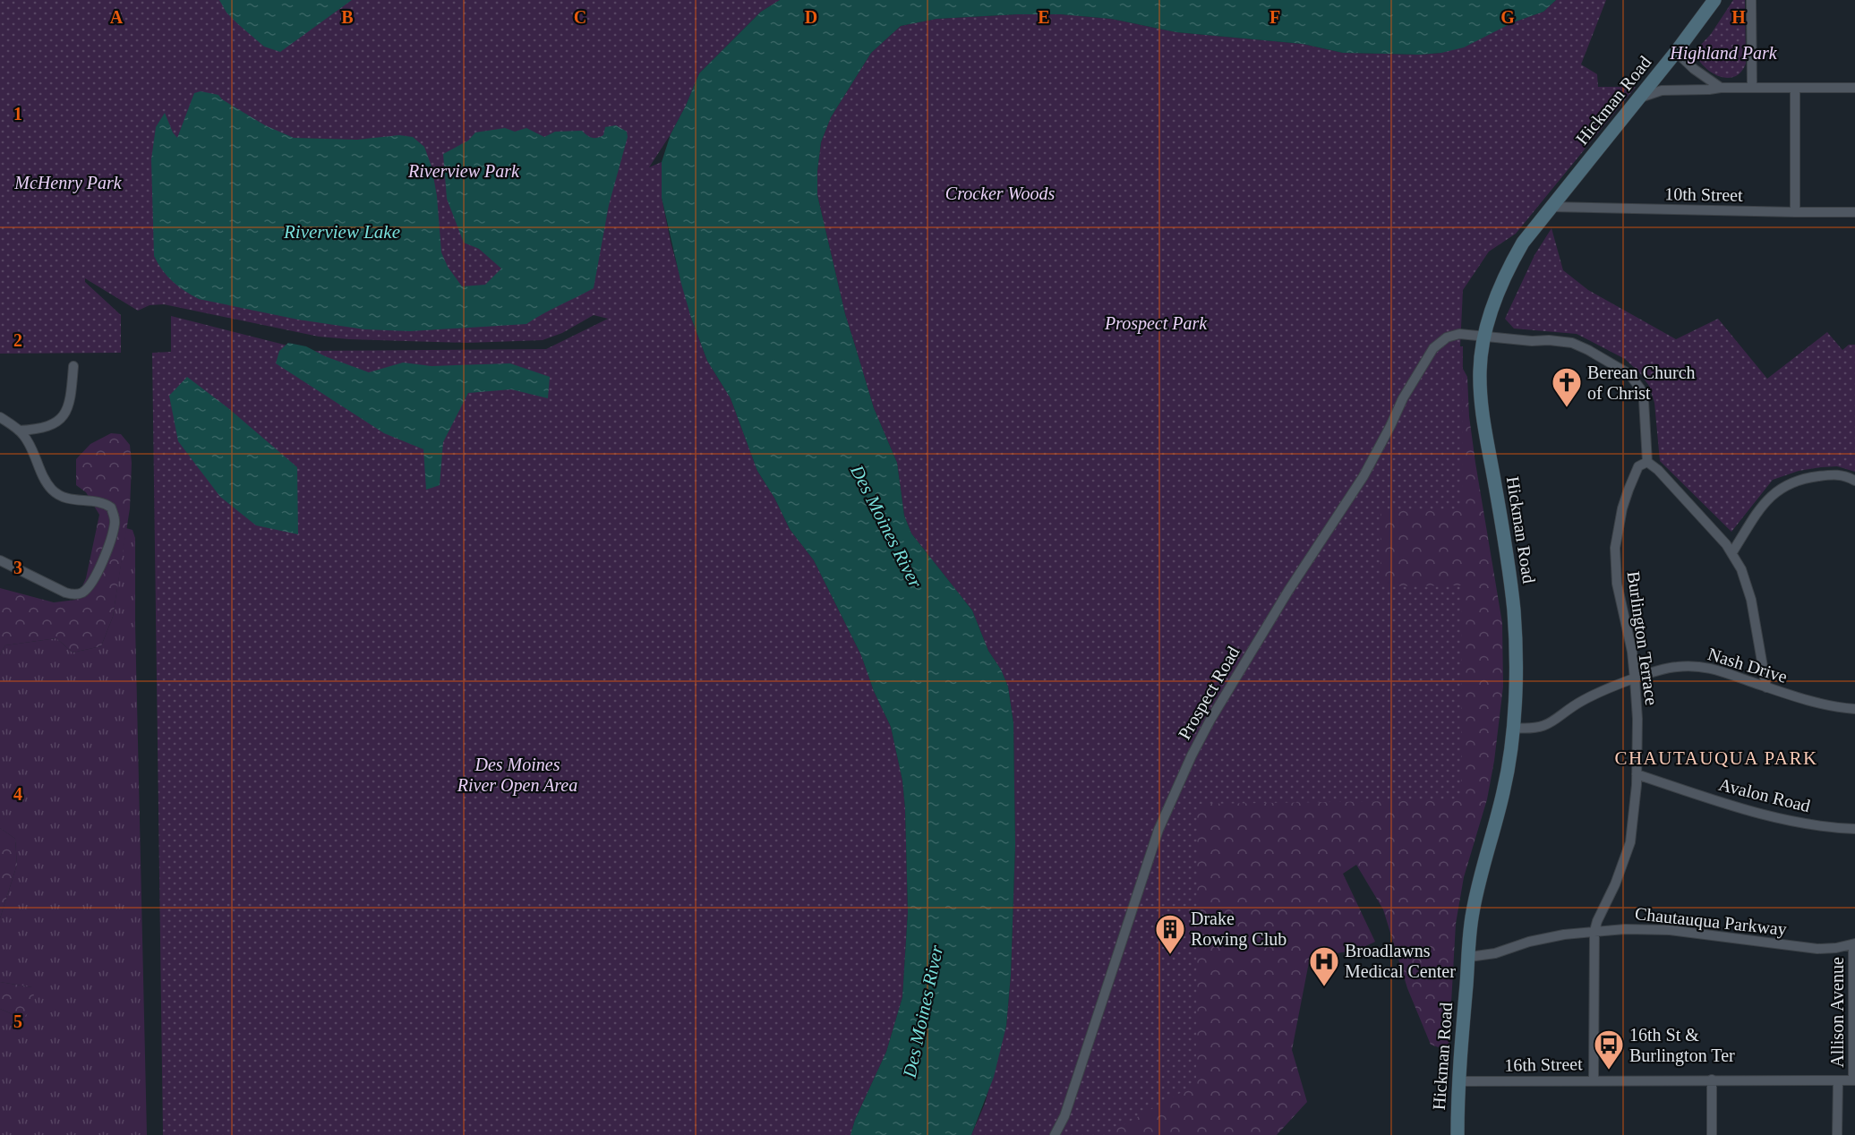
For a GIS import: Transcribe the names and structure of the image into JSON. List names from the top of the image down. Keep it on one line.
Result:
{"streets":{"main road":["Hickman Road"],"street":["10th Street","Burlington Terrace","Nash Drive","Prospect Road","Avalon Road","Chautauqua Parkway","Allison Avenue","16th Street"]},"crossings":[["Hickman Road","10th Street"],["Hickman Road","Nash Drive"],["Hickman Road","Prospect Road"],["Hickman Road","Chautauqua Parkway"],["Hickman Road","16th Street"],["Burlington Terrace","Nash Drive"],["Burlington Terrace","Avalon Road"],["Burlington Terrace","Chautauqua Parkway"],["Burlington Terrace","16th Street"],["Chautauqua Parkway","Allison Avenue"],["Allison Avenue","16th Street"]],"districts":["CHAUTAUQUA PARK"],"water":["Riverview Lake","Des Moines River"],"parks":["Highland Park","Riverview Park","McHenry Park","Crocker Woods","Prospect Park","Des Moines River Open Area"],"places":{"church":["Berean Church of Christ"],"building":["Drake Rowing Club"],"hospital":["Broadlawns Medical Center"],"bus stop":["16th St & Burlington Ter"]},"grid":{"columns":["A","B","C","D","E","F","G","H"],"rows":["1","2","3","4","5"]}}
